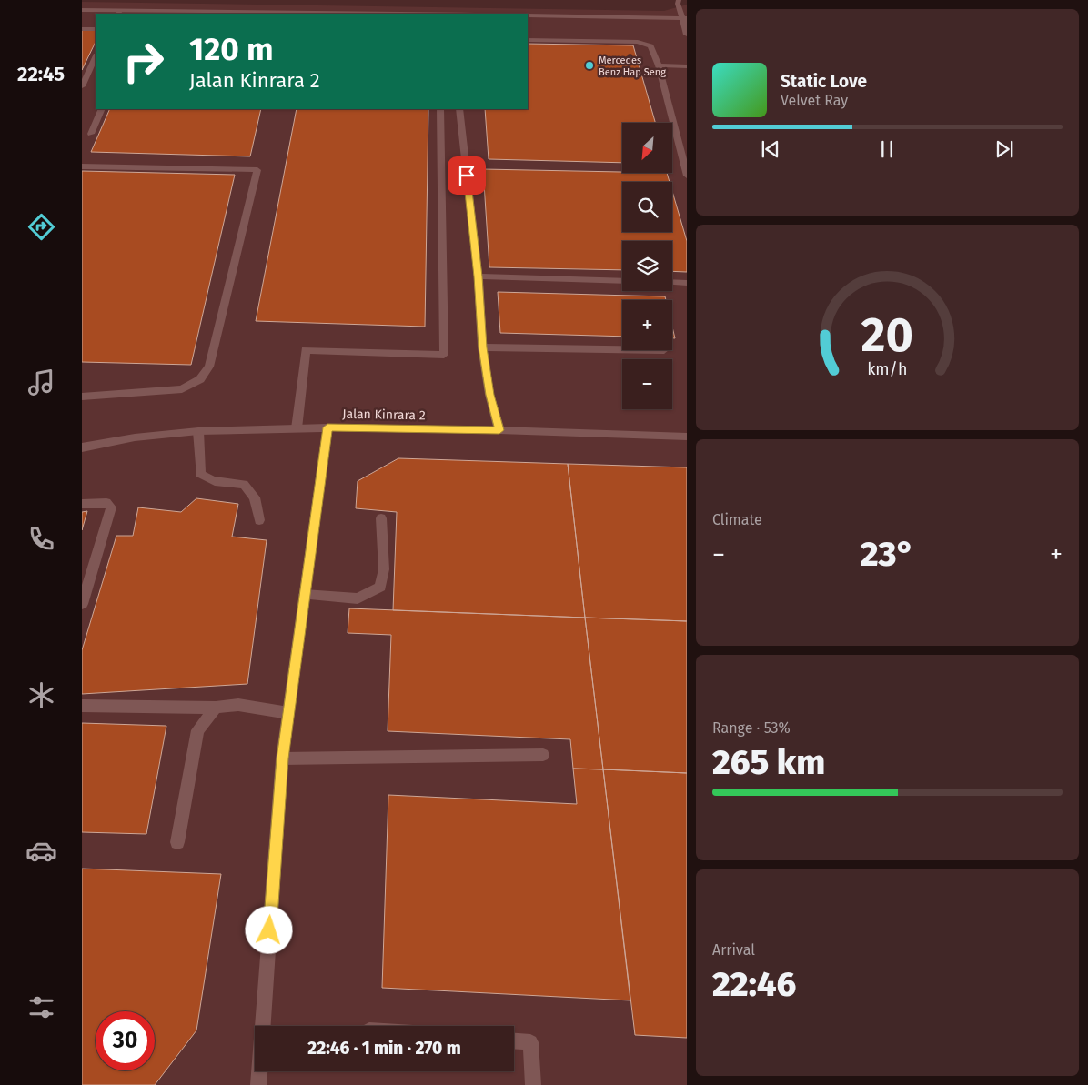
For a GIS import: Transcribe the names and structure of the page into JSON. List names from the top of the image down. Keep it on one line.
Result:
{"streets":{"street":["Jalan Kinrara 2"]},"places":["Mercedes Benz Hap Seng"],"north":"bottom left","page":{"tabs":"22:45","turn":["120 m","Jalan Kinrara 2"],"song":["Static Love","Velvet Ray"],"map_buttons":["+","−"],"tile":["Climate",["Range · 53%","265 km"],["Arrival","22:46"]],"heat":["−","23°","+"],"limit":"30","trip":"22:46 · 1 min · 270 m","gauge":["20","km/h"]}}
